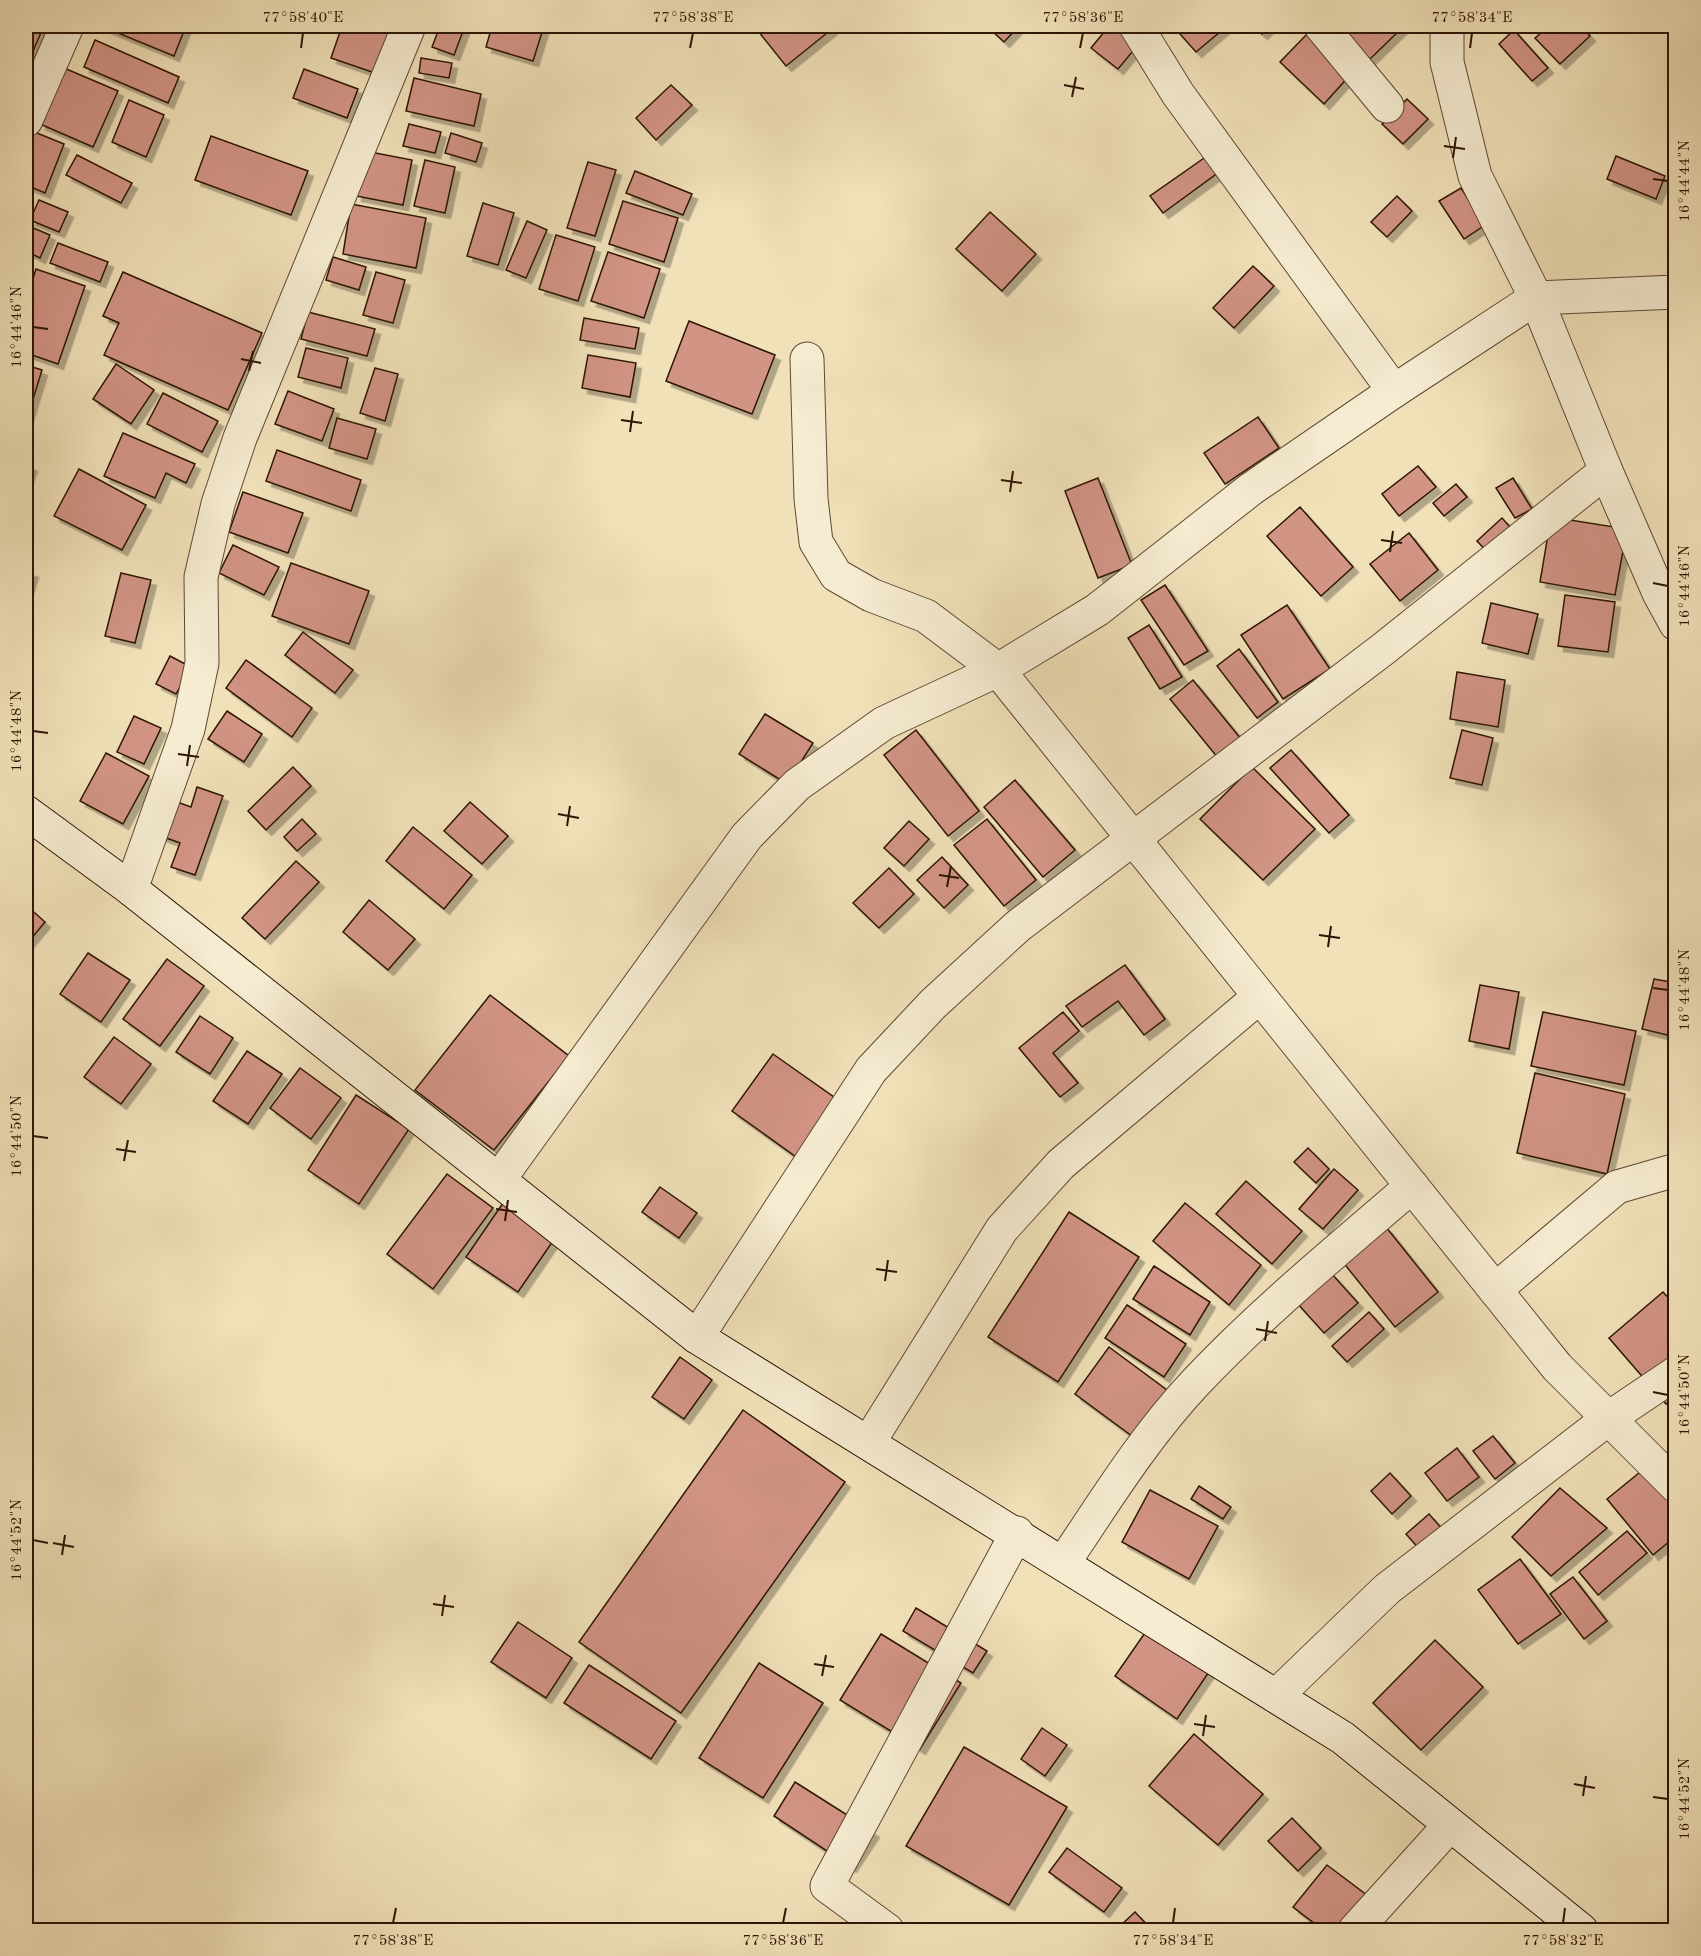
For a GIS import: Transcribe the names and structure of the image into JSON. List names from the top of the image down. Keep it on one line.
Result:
{"coordinates":["77°58'40\"E","77°58'38\"E","77°58'36\"E","77°58'34\"E","16°44'44\"N","16°44'46\"N","16°44'48\"N","16°44'50\"N","16°44'52\"N","77°58'32\"E"]}
